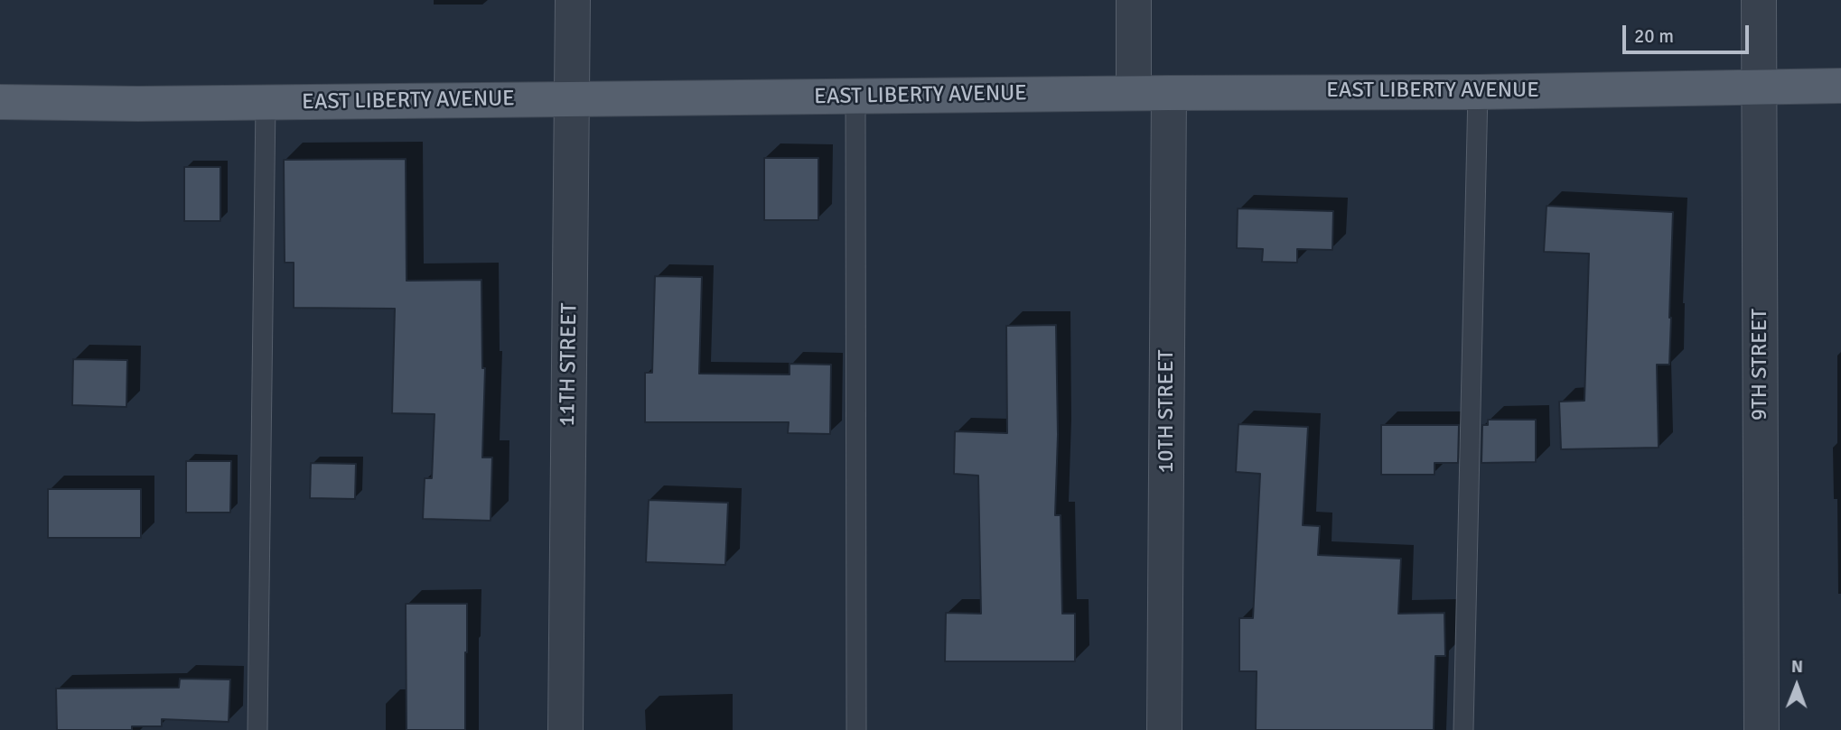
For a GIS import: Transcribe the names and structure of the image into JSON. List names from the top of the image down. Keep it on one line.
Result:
{"streets":{"main road":["EAST LIBERTY AVENUE"],"street":["11TH STREET","9TH STREET","10TH STREET"]},"crossings":[["EAST LIBERTY AVENUE","11TH STREET"],["EAST LIBERTY AVENUE","9TH STREET"],["EAST LIBERTY AVENUE","10TH STREET"]],"scale_bar":"20 m","north":"top"}
